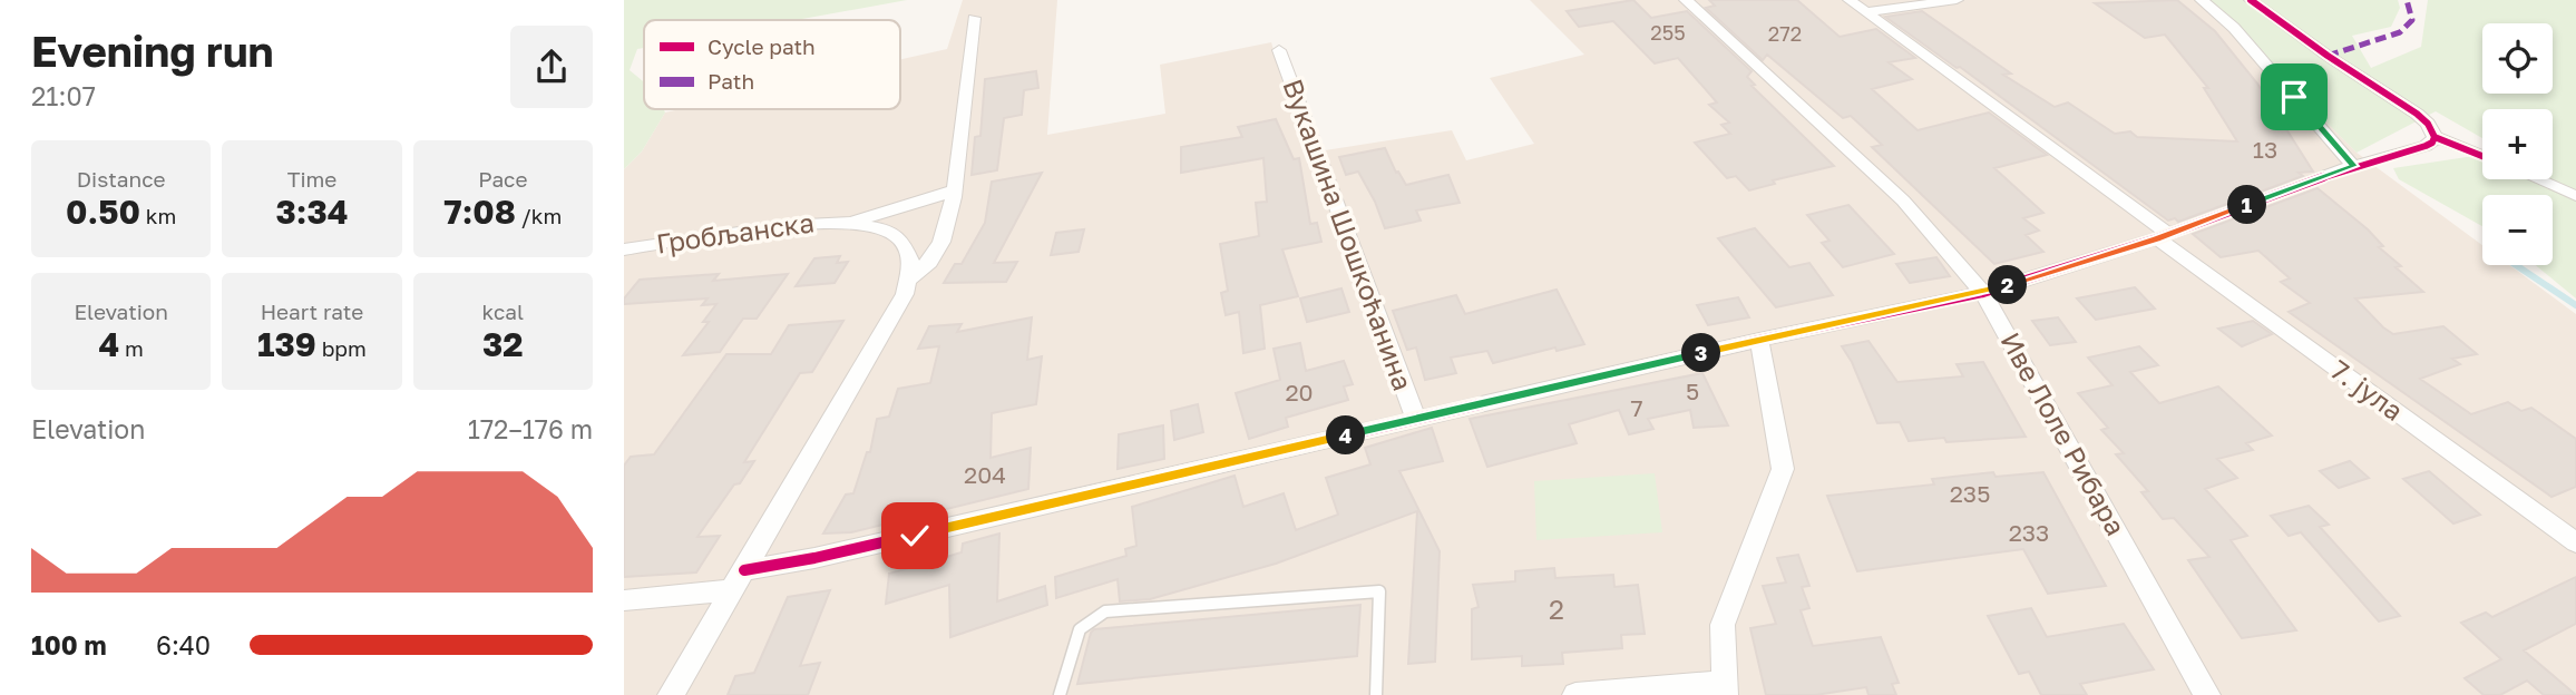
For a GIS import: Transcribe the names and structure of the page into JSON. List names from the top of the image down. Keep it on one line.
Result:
{"streets":{"street":["Гробљанска","Вукашина Шошкоћанина","7. јула","Иве Лоле Рибара"]},"house_numbers":["255","272","13","5","20","7","204","235","233","2"],"legend":["Cycle path","Path"],"page":{"heading":["Evening run","21:07"],"map_buttons":["+","−"],"stats":[["Distance","0.50 km"],["Time","3:34"],["Pace","7:08 /km"],["Elevation","4 m"],["Heart rate","139 bpm"],["kcal","32"]],"pins":["1","2","3","4"],"chart":["Elevation","172–176 m"],"list":[{"name":"100 m","note":"6:40"}]}}
